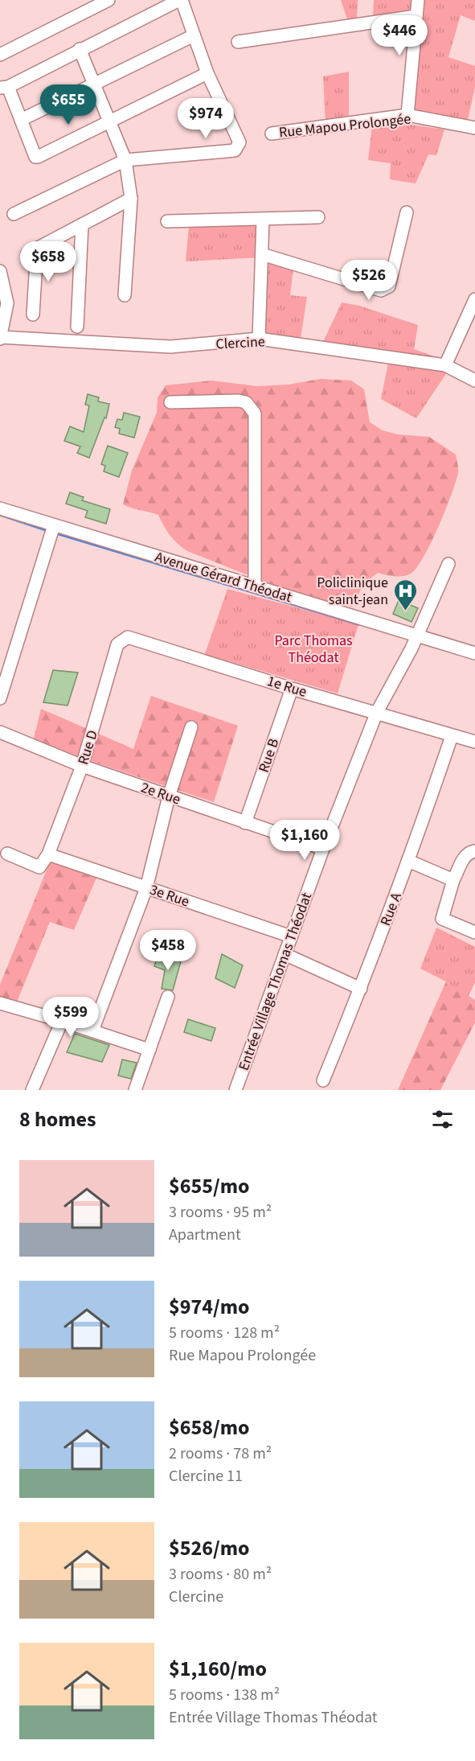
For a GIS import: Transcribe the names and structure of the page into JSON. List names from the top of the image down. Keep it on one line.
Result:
{"streets":{"street":["Rue Mapou Prolongée","Clercine","Avenue Gérard Théodat","1e Rue","Rue D","Rue B","2e Rue","3e Rue","Rue A","Entrée Village Thomas Théodat"]},"crossings":[["Avenue Gérard Théodat","Entrée Village Thomas Théodat"],["1e Rue","Rue D"],["1e Rue","Rue B"],["1e Rue","Rue A"],["1e Rue","Entrée Village Thomas Théodat"],["Rue D","2e Rue"],["Rue D","3e Rue"],["Rue B","2e Rue"],["2e Rue","Entrée Village Thomas Théodat"],["3e Rue","Entrée Village Thomas Théodat"]],"parks":["Parc Thomas Théodat"],"places":{"hospital":["Policlinique saint-jean"]},"page":{"price":["$446","$655","$974","$658","$526","$1,160","$458","$599"],"heading":"8 homes","list":[{"name":"$655/mo","note":"3 rooms · 95 m² · Apartment"},{"name":"$974/mo","note":"5 rooms · 128 m² · Rue Mapou Prolongée"},{"name":"$658/mo","note":"2 rooms · 78 m² · Clercine 11"},{"name":"$526/mo","note":"3 rooms · 80 m² · Clercine"},{"name":"$1,160/mo","note":"5 rooms · 138 m² · Entrée Village Thomas Théodat"}]}}
